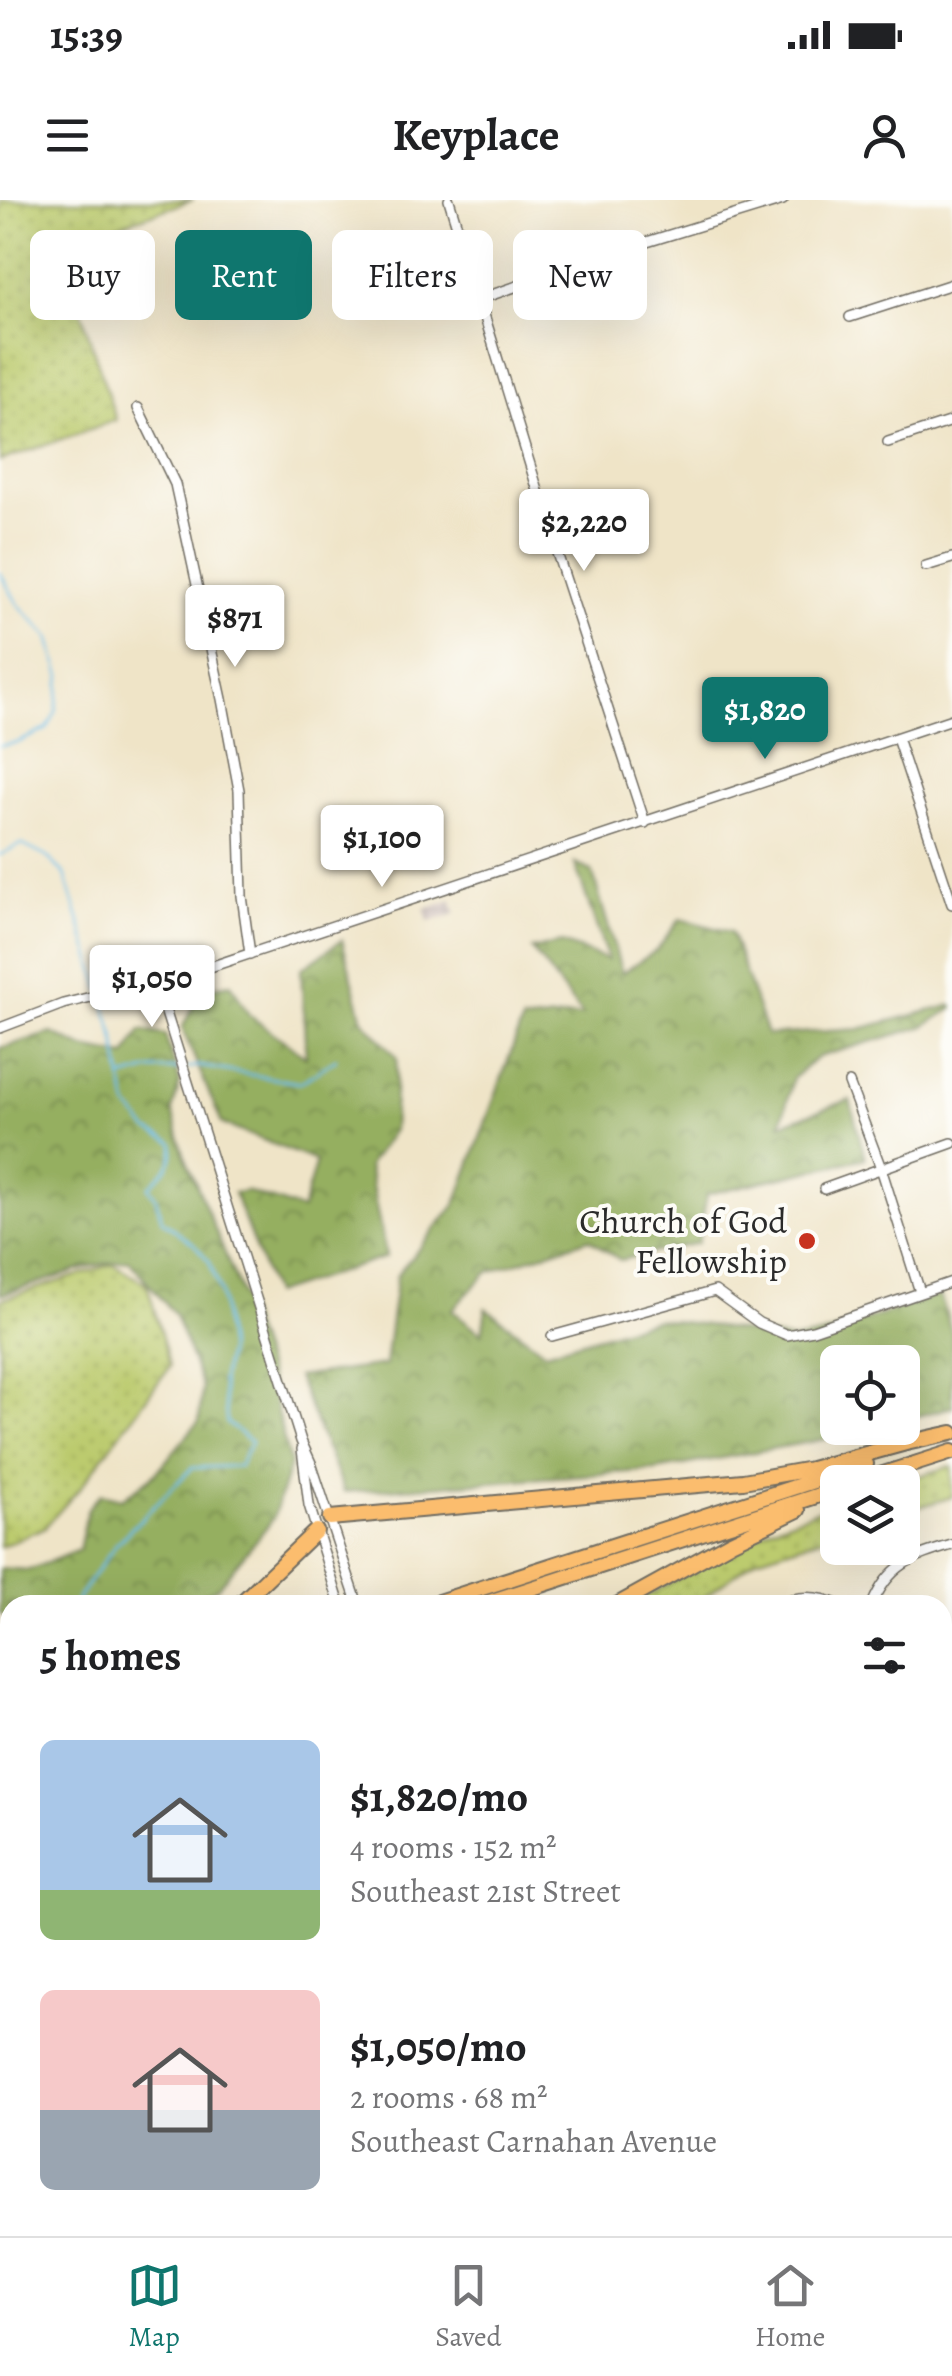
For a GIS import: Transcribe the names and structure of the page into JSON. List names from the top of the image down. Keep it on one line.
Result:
{"places":["Church of God Fellowship"],"page":{"status":"15:39","header":"Keyplace","chip":["Buy","Rent","Filters","New"],"price":["$2,220","$871","$1,820","$1,100","$1,050"],"heading":"5 homes","list":[{"name":"$1,820/mo","note":"4 rooms · 152 m² · Southeast 21st Street"},{"name":"$1,050/mo","note":"2 rooms · 68 m² · Southeast Carnahan Avenue"}],"tabs":["Map","Saved","Home"]}}
